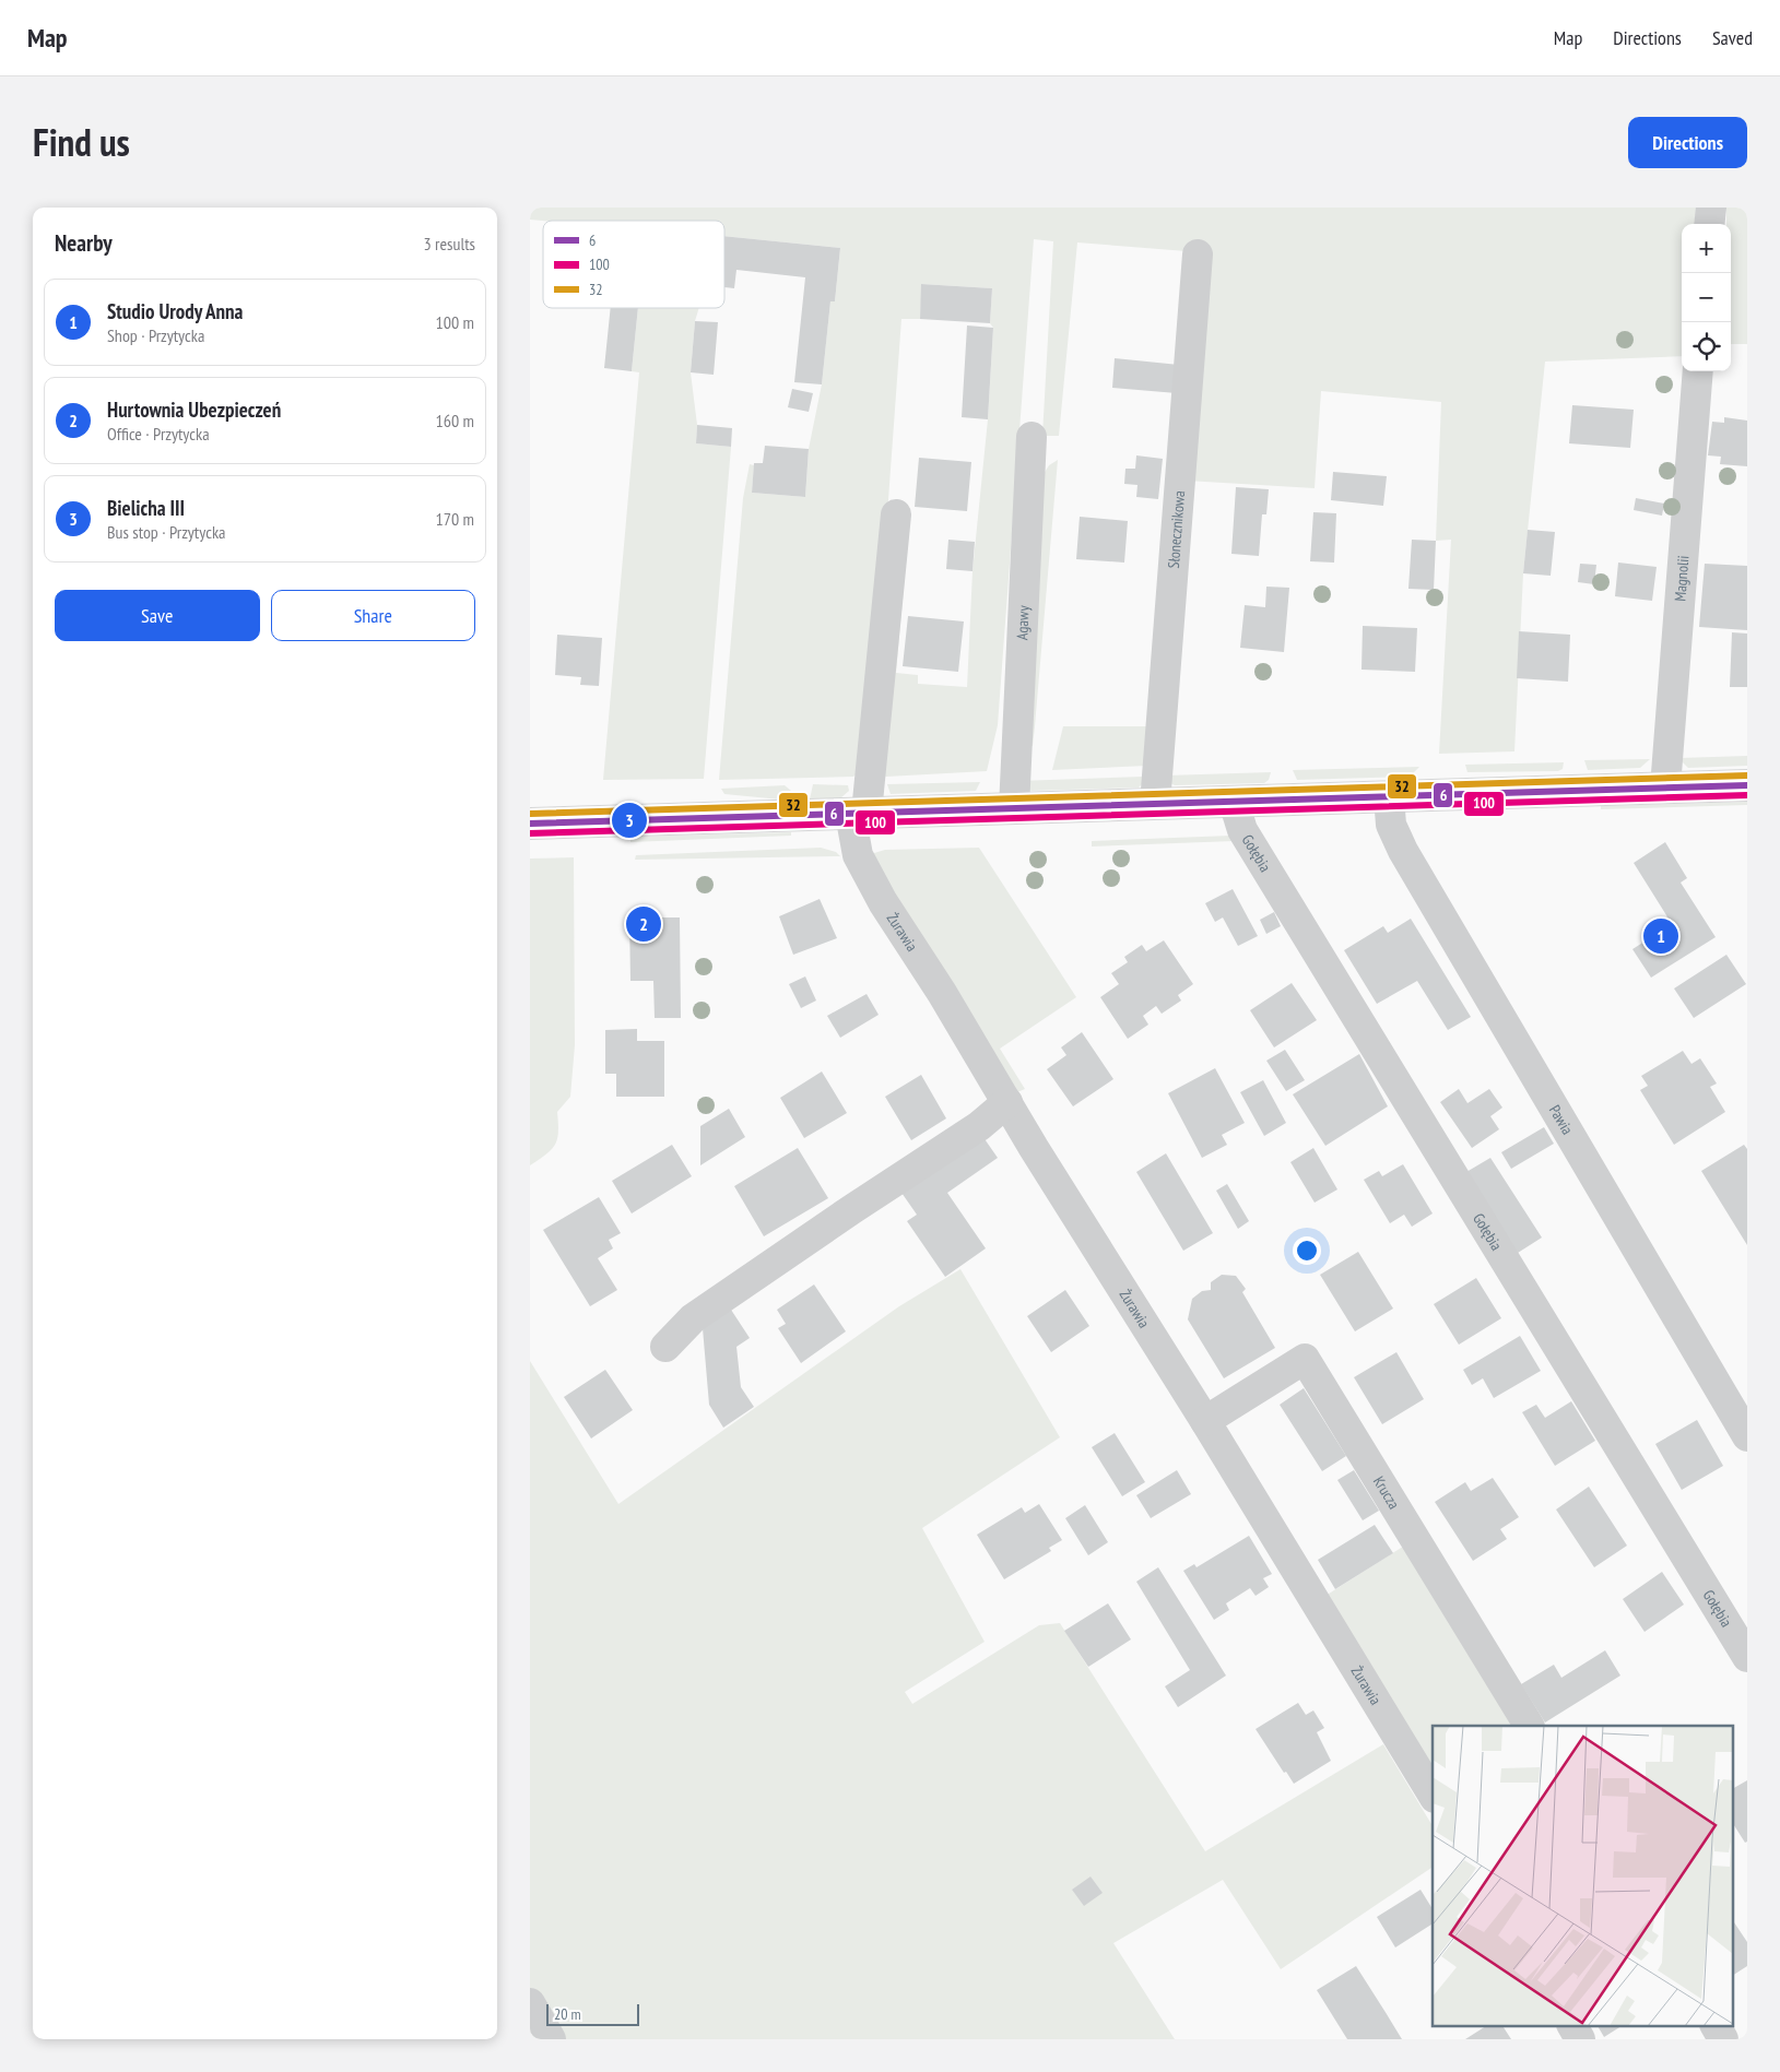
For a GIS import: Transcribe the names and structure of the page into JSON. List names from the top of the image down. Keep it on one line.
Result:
{"streets":{"street":["Słonecznikowa","Magnolii","Agawy","Gołębia","Żurawia","Pawia","Krucza"]},"crossings":[["Żurawia","Krucza"]],"lines":["transit line 32","transit line 6","transit line 100"],"legend":["6","100","32"],"scale_bar":"20 m","page":{"header":"Map","nav":["Map","Directions","Saved"],"title":"Find us","buttons":["Directions",["Save","Share"]],"heading":["Nearby","3 results"],"map_buttons":["+","−"],"list":[{"mark":"1","name":"Studio Urody Anna","note":"Shop · Przytycka","value":"100 m"},{"mark":"2","name":"Hurtownia Ubezpieczeń","note":"Office · Przytycka","value":"160 m"},{"mark":"3","name":"Bielicha III","note":"Bus stop · Przytycka","value":"170 m"}],"pins":["3","2","1"],"scale":"20 m"}}
